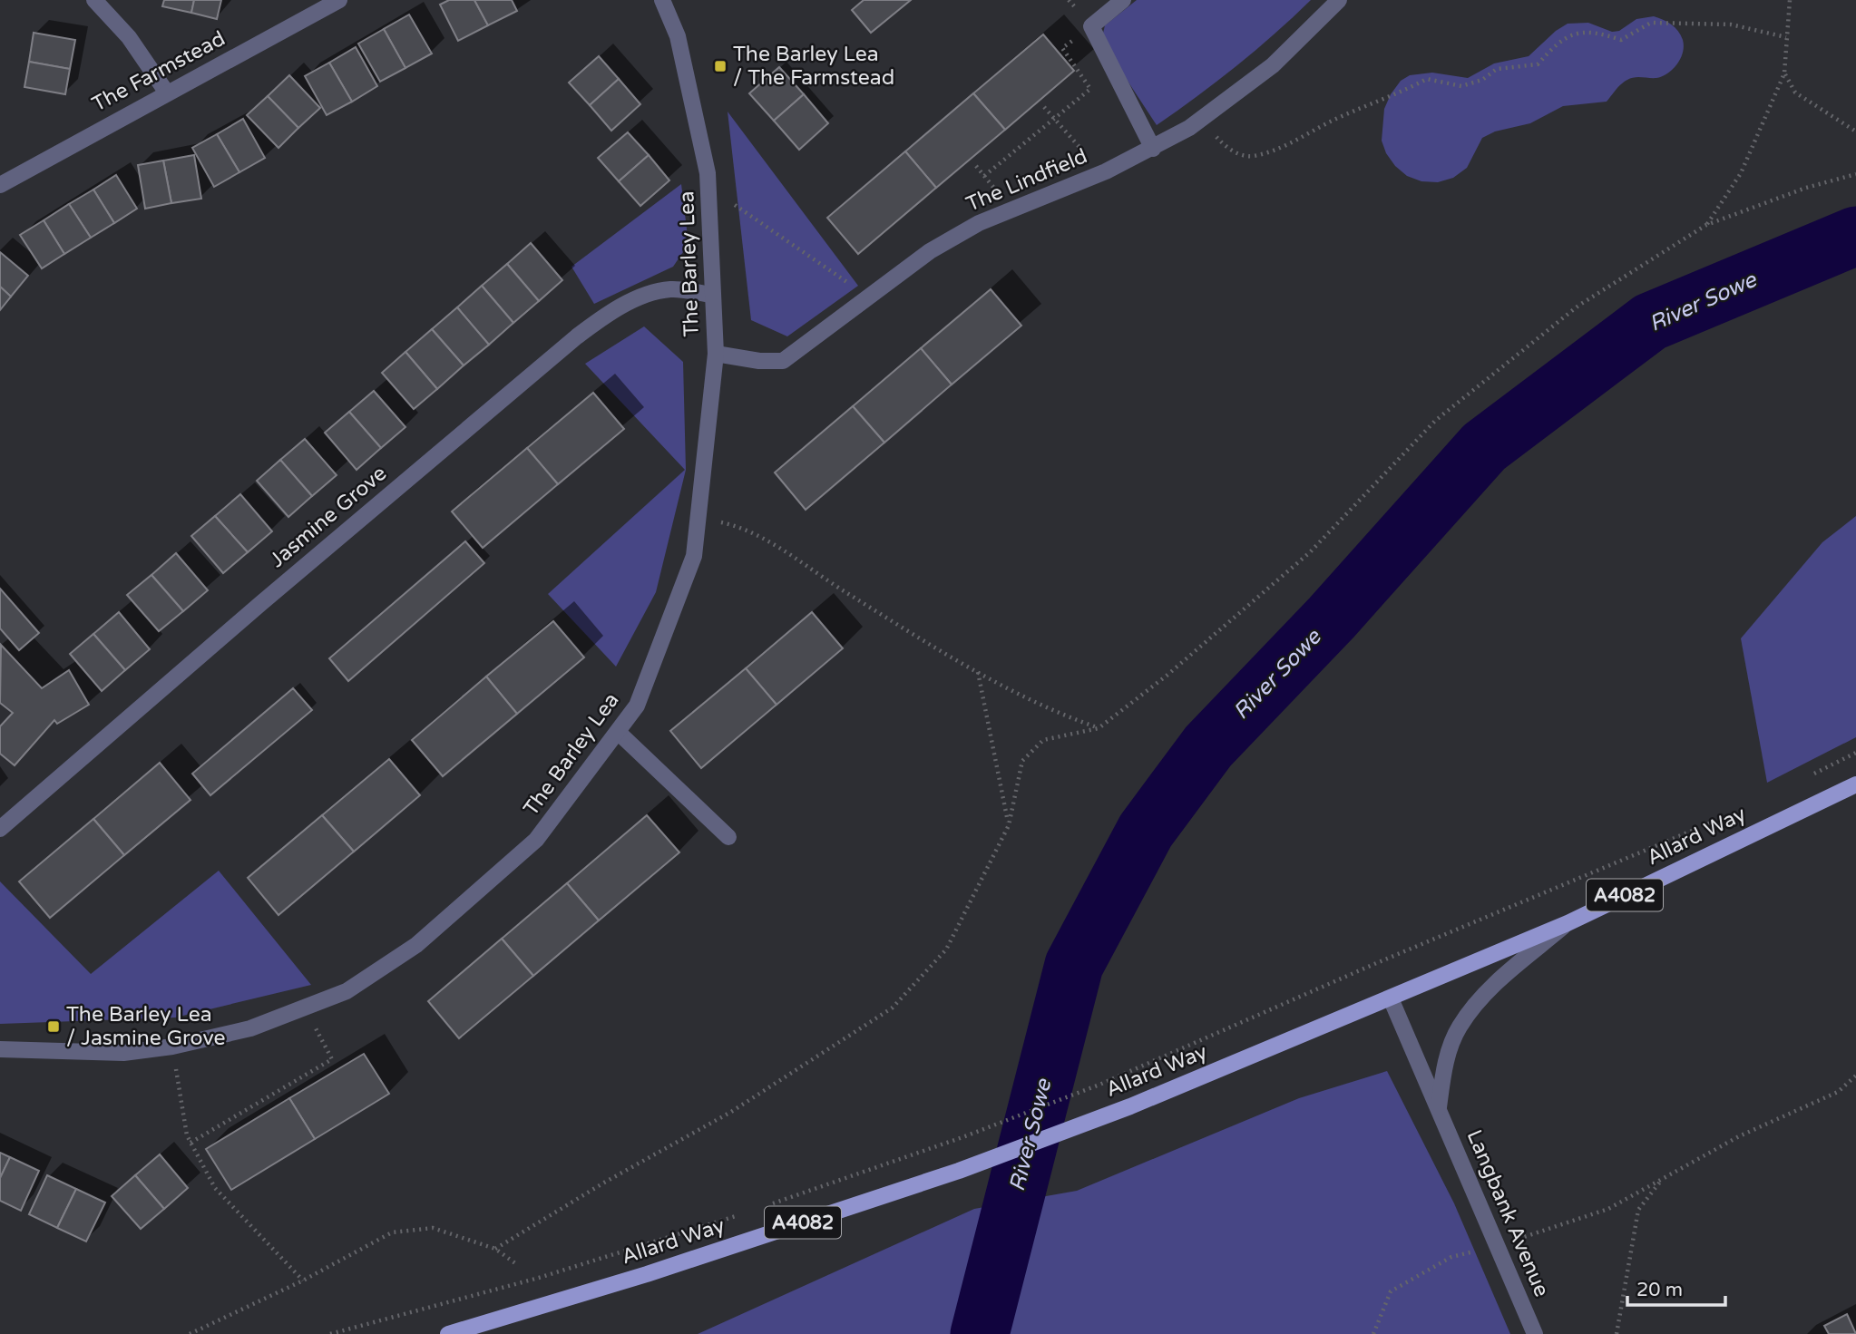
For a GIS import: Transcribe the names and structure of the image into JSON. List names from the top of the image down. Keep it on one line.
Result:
{"streets":{"main road":["Allard Way","A4082"],"street":["The Farmstead","The Lindfield","The Barley Lea","Jasmine Grove","Langbank Avenue"]},"crossings":[["The Lindfield","The Barley Lea"],["The Barley Lea","Jasmine Grove"],["Allard Way","Langbank Avenue"]],"water":["River Sowe"],"places":{"transit":["The Barley Lea / The Farmstead","The Barley Lea / Jasmine Grove"]},"scale_bar":"20 m"}
